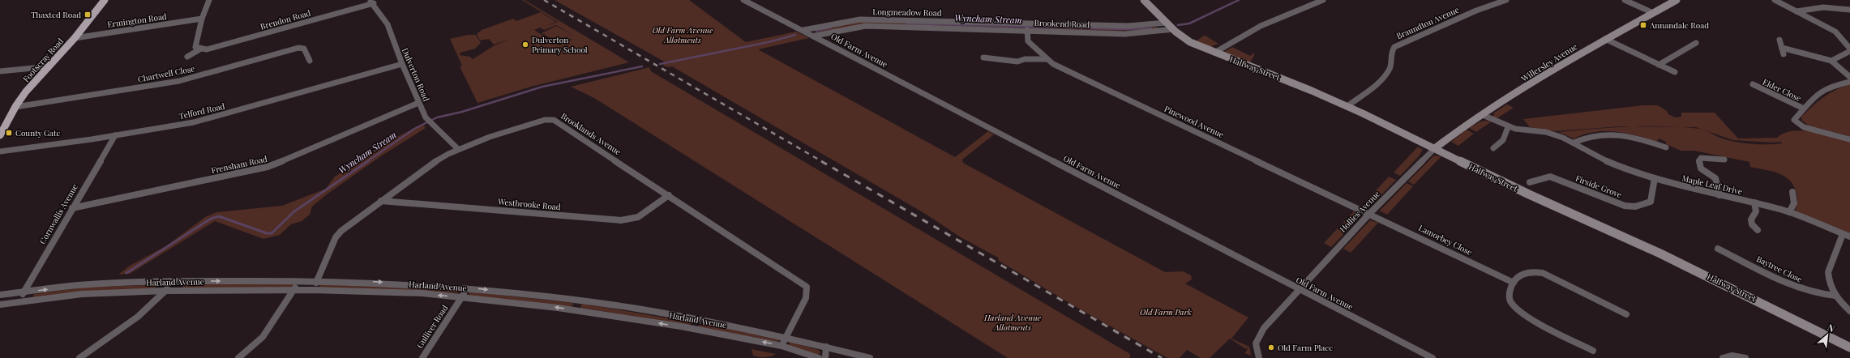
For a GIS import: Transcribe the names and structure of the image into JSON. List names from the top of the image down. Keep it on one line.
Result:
{"streets":{"main road":["Footscray Road","Willersley Avenue","Halfway Street"],"street":["Longmeadow Road","Brendon Road","Ermington Road","Braundton Avenue","Brookend Road","Old Farm Avenue","Chartwell Close","Dulverton Road","Elder Close","Telford Road","Pinewood Avenue","Brooklands Avenue","Frensham Road","Maple Leaf Drive","Firside Grove","Westbrooke Road","Hollies Avenue","Cornwallis Avenue","Lamorbey Close","Baytree Close","Harland Avenue","Gulliver Road"]},"crossings":[["Longmeadow Road","Old Farm Avenue"],["Longmeadow Road","Halfway Street"],["Brendon Road","Dulverton Road"],["Ermington Road","Footscray Road"],["Braundton Avenue","Halfway Street"],["Brookend Road","Old Farm Avenue"],["Brookend Road","Halfway Street"],["Brookend Road","Pinewood Avenue"],["Old Farm Avenue","Hollies Avenue"],["Footscray Road","Chartwell Close"],["Willersley Avenue","Halfway Street"],["Willersley Avenue","Maple Leaf Drive"],["Willersley Avenue","Hollies Avenue"],["Halfway Street","Hollies Avenue"],["Dulverton Road","Telford Road"],["Dulverton Road","Brooklands Avenue"],["Dulverton Road","Frensham Road"],["Telford Road","Cornwallis Avenue"],["Pinewood Avenue","Hollies Avenue"],["Pinewood Avenue","Lamorbey Close"],["Brooklands Avenue","Westbrooke Road"],["Brooklands Avenue","Harland Avenue"],["Frensham Road","Cornwallis Avenue"],["Maple Leaf Drive","Firside Grove"],["Hollies Avenue","Lamorbey Close"],["Cornwallis Avenue","Harland Avenue"],["Harland Avenue","Gulliver Road"]],"water":["Wyncham Stream"],"parks":["Old Farm Avenue Allotments","Old Farm Park","Harland Avenue Allotments"],"places":{"transit":["Thaxted Road","Annandale Road","County Gate"],"other":["Dulverton Primary School","Old Farm Place"]},"north":"top right"}
